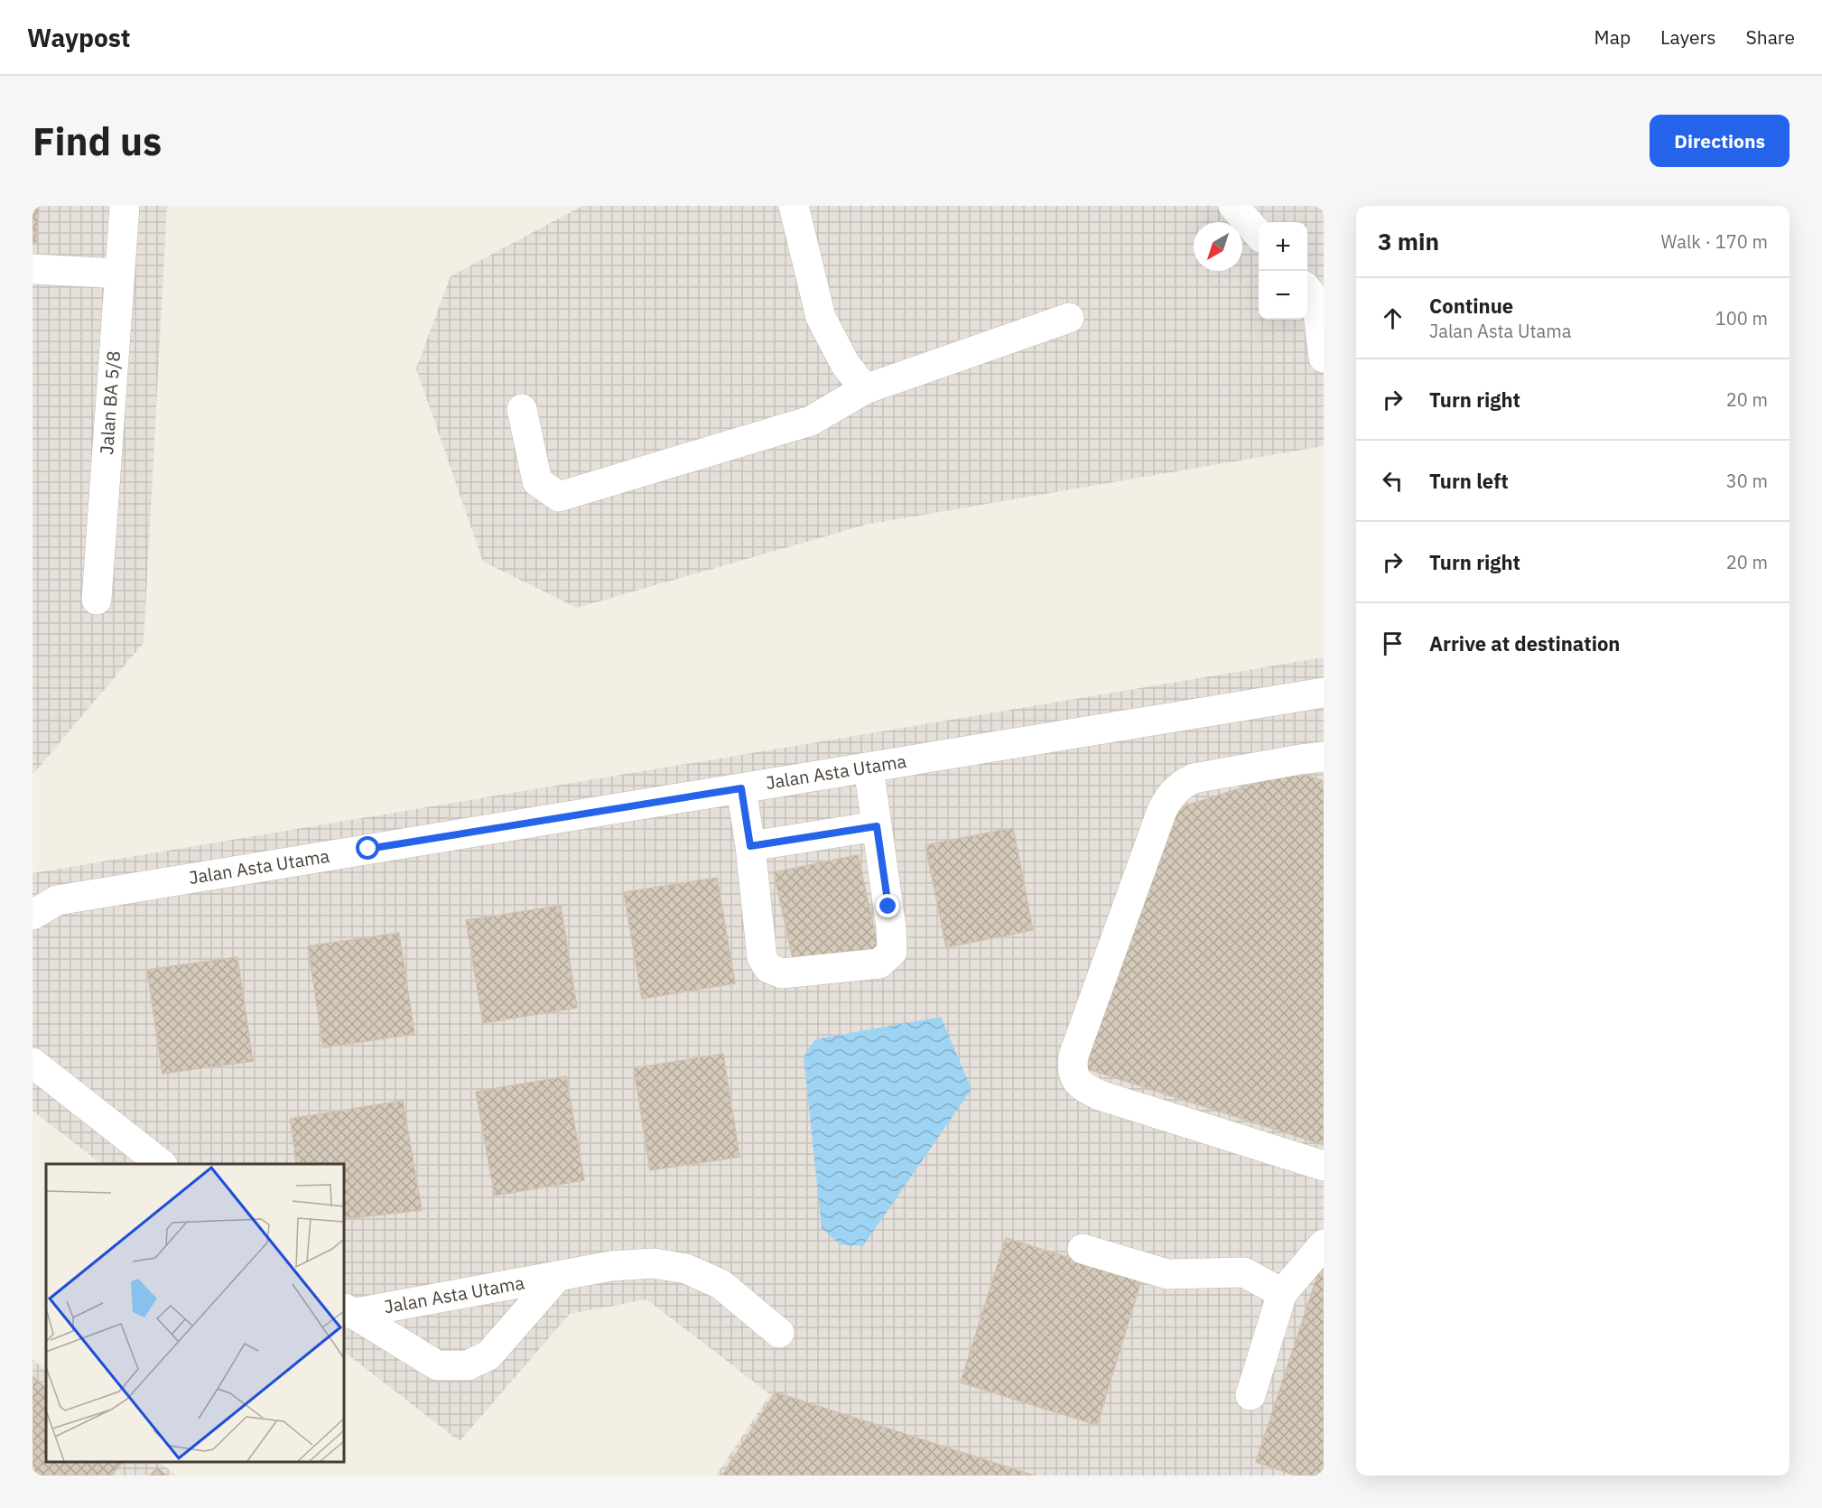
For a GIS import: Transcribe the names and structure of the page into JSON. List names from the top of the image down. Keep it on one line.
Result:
{"streets":{"street":["Jalan BA 5/8","Jalan Asta Utama"]},"north":"bottom left","page":{"header":"Waypost","nav":["Map","Layers","Share"],"buttons":"Directions","title":"Find us","heading":["3 min","Walk · 170 m"],"map_buttons":["+","−"],"list":[["Continue","Jalan Asta Utama","100 m"],["Turn right","20 m"],["Turn left","30 m"],["Turn right","20 m"],"Arrive at destination"]}}
